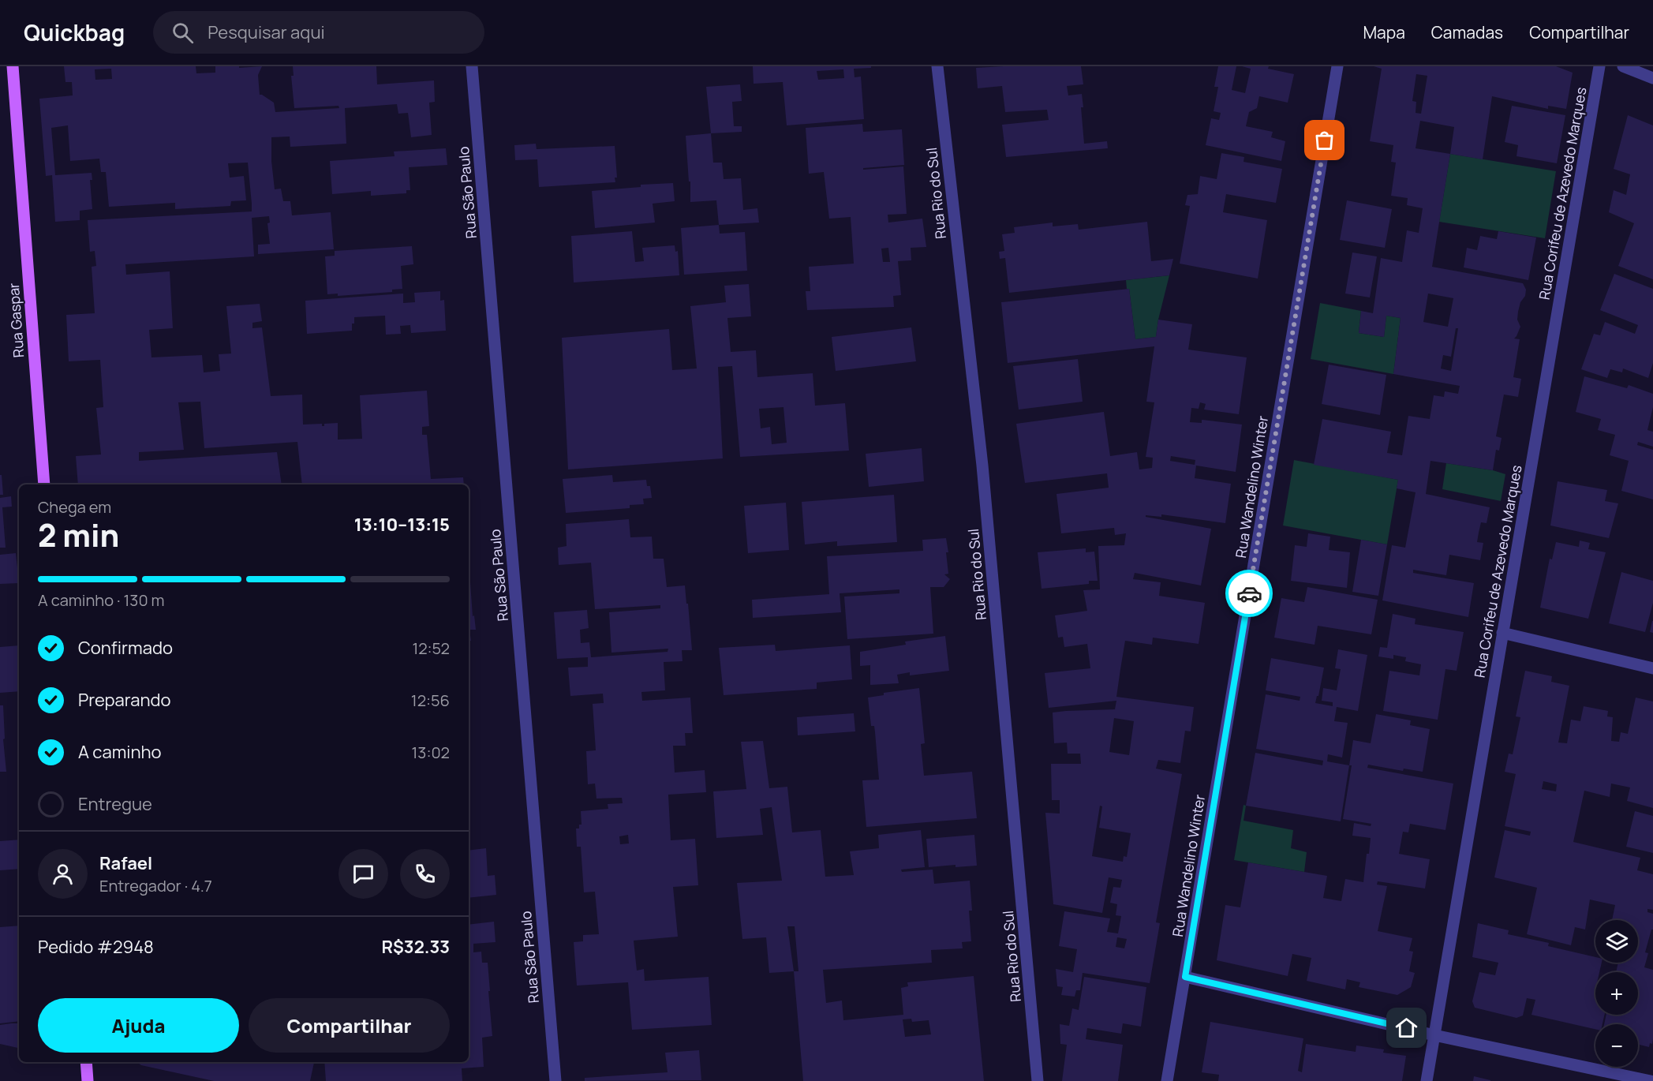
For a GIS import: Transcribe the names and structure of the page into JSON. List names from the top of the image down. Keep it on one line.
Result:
{"streets":{"main road":["Rua Gaspar"],"street":["Rua São Paulo","Rua Rio do Sul","Rua Corifeu de Azevedo Marques","Rua Wandelino Winter"]},"page":{"header":"Quickbag","search":"Pesquisar aqui","nav":["Mapa","Camadas","Compartilhar"],"heading":["2 min","Chega em","13:10–13:15"],"panel":["Rafael","Entregador · 4.7","Pedido #2948","R$32.33"],"bar":"A caminho · 130 m","list":[["Confirmado","12:52"],["Preparando","12:56"],["A caminho","13:02"],"Entregue"],"map_buttons":["+","−"],"buttons":["Ajuda","Compartilhar"]}}
